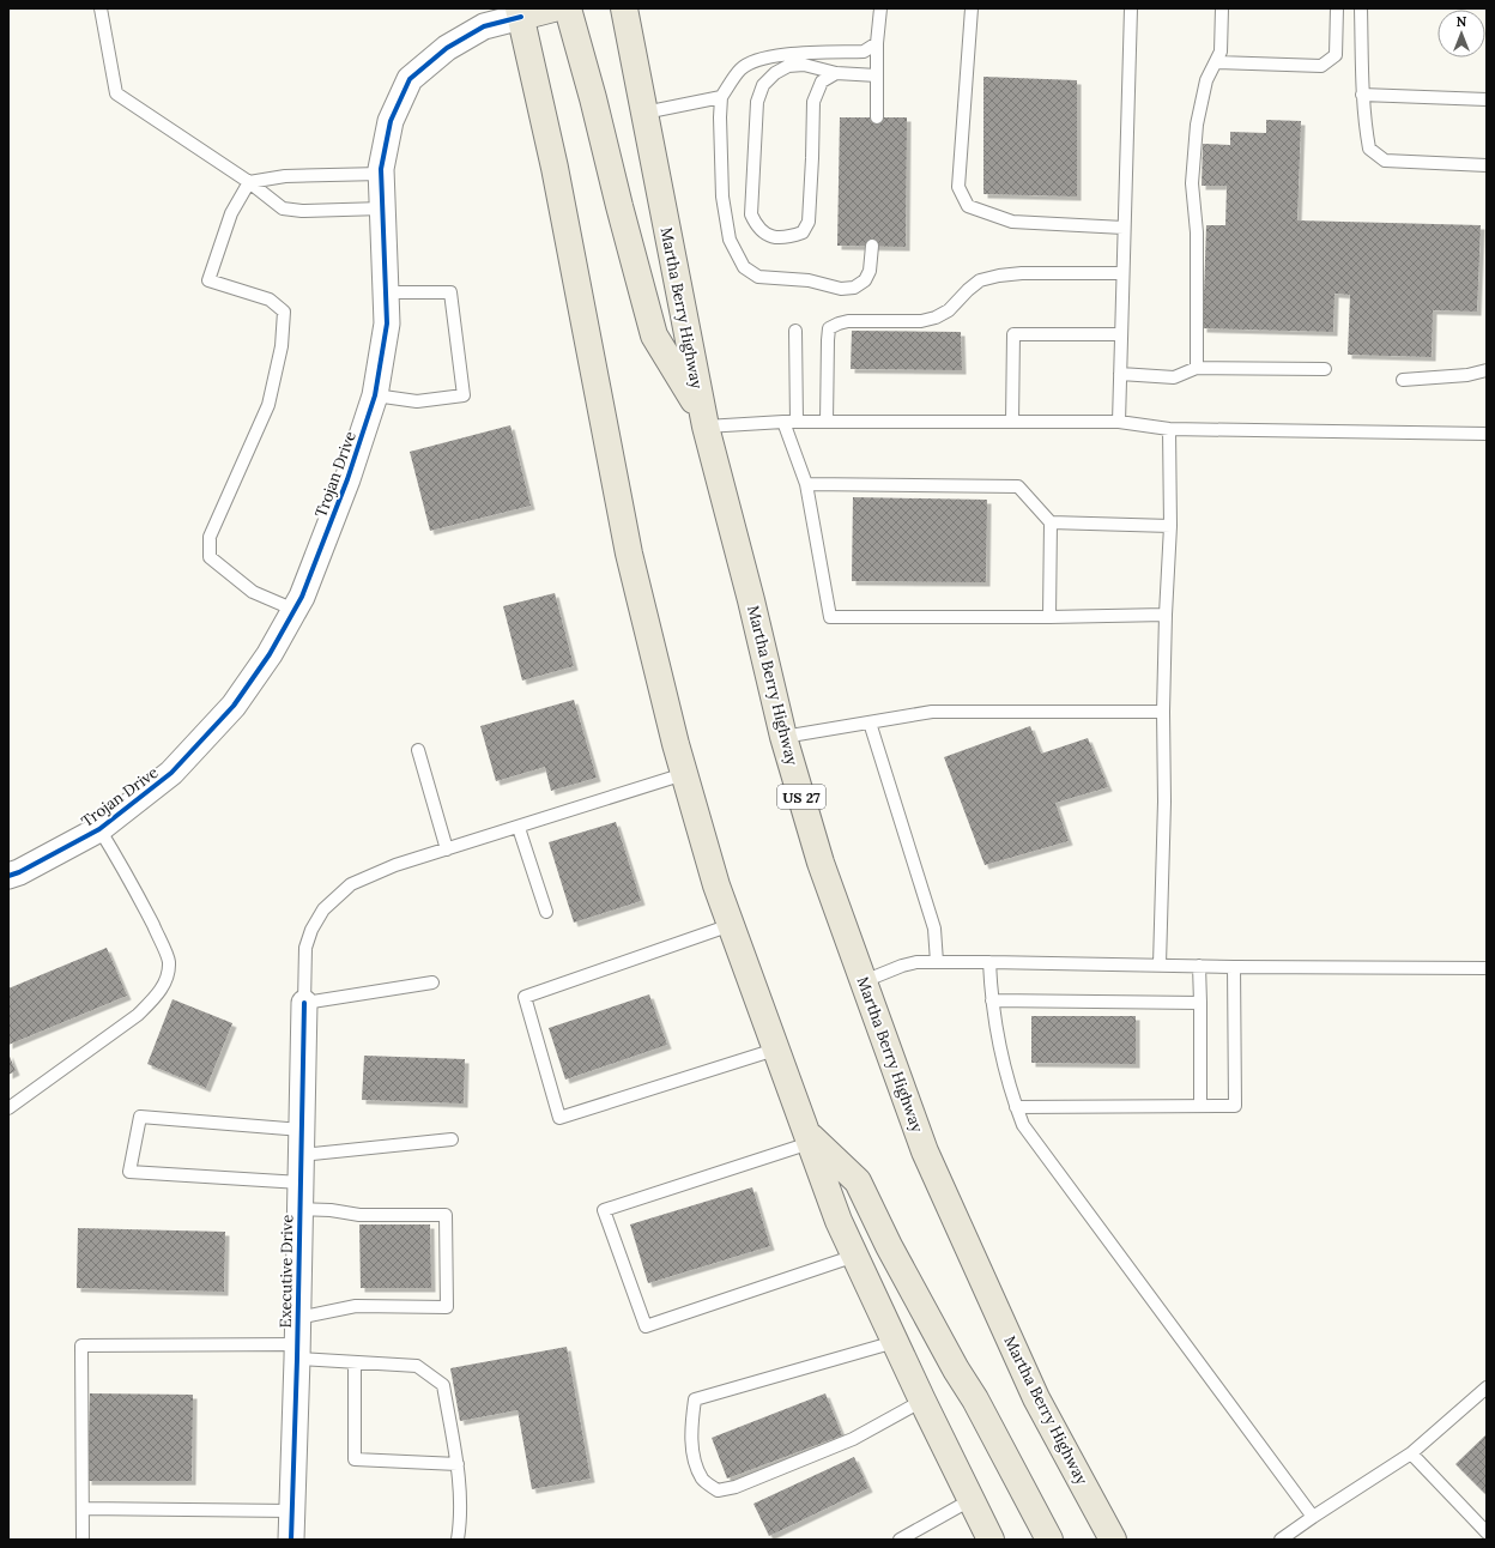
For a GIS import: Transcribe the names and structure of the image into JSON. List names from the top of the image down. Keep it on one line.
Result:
{"streets":{"main road":["Martha Berry Highway","US 27"],"street":["Trojan Drive","Executive Drive"]},"north":"top"}
